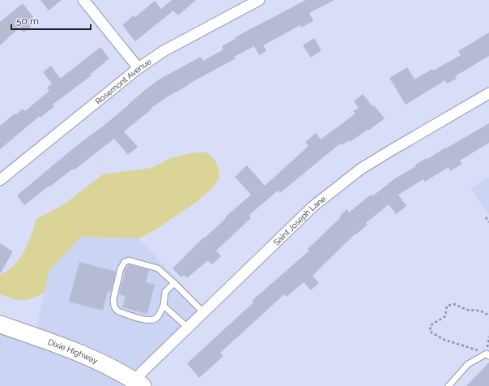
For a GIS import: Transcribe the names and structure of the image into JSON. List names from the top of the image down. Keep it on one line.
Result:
{"streets":{"main road":["Dixie Highway"],"street":["Rosemont Avenue","Saint Joseph Lane"]},"crossings":[["Saint Joseph Lane","Dixie Highway"]],"scale_bar":"50 m"}
